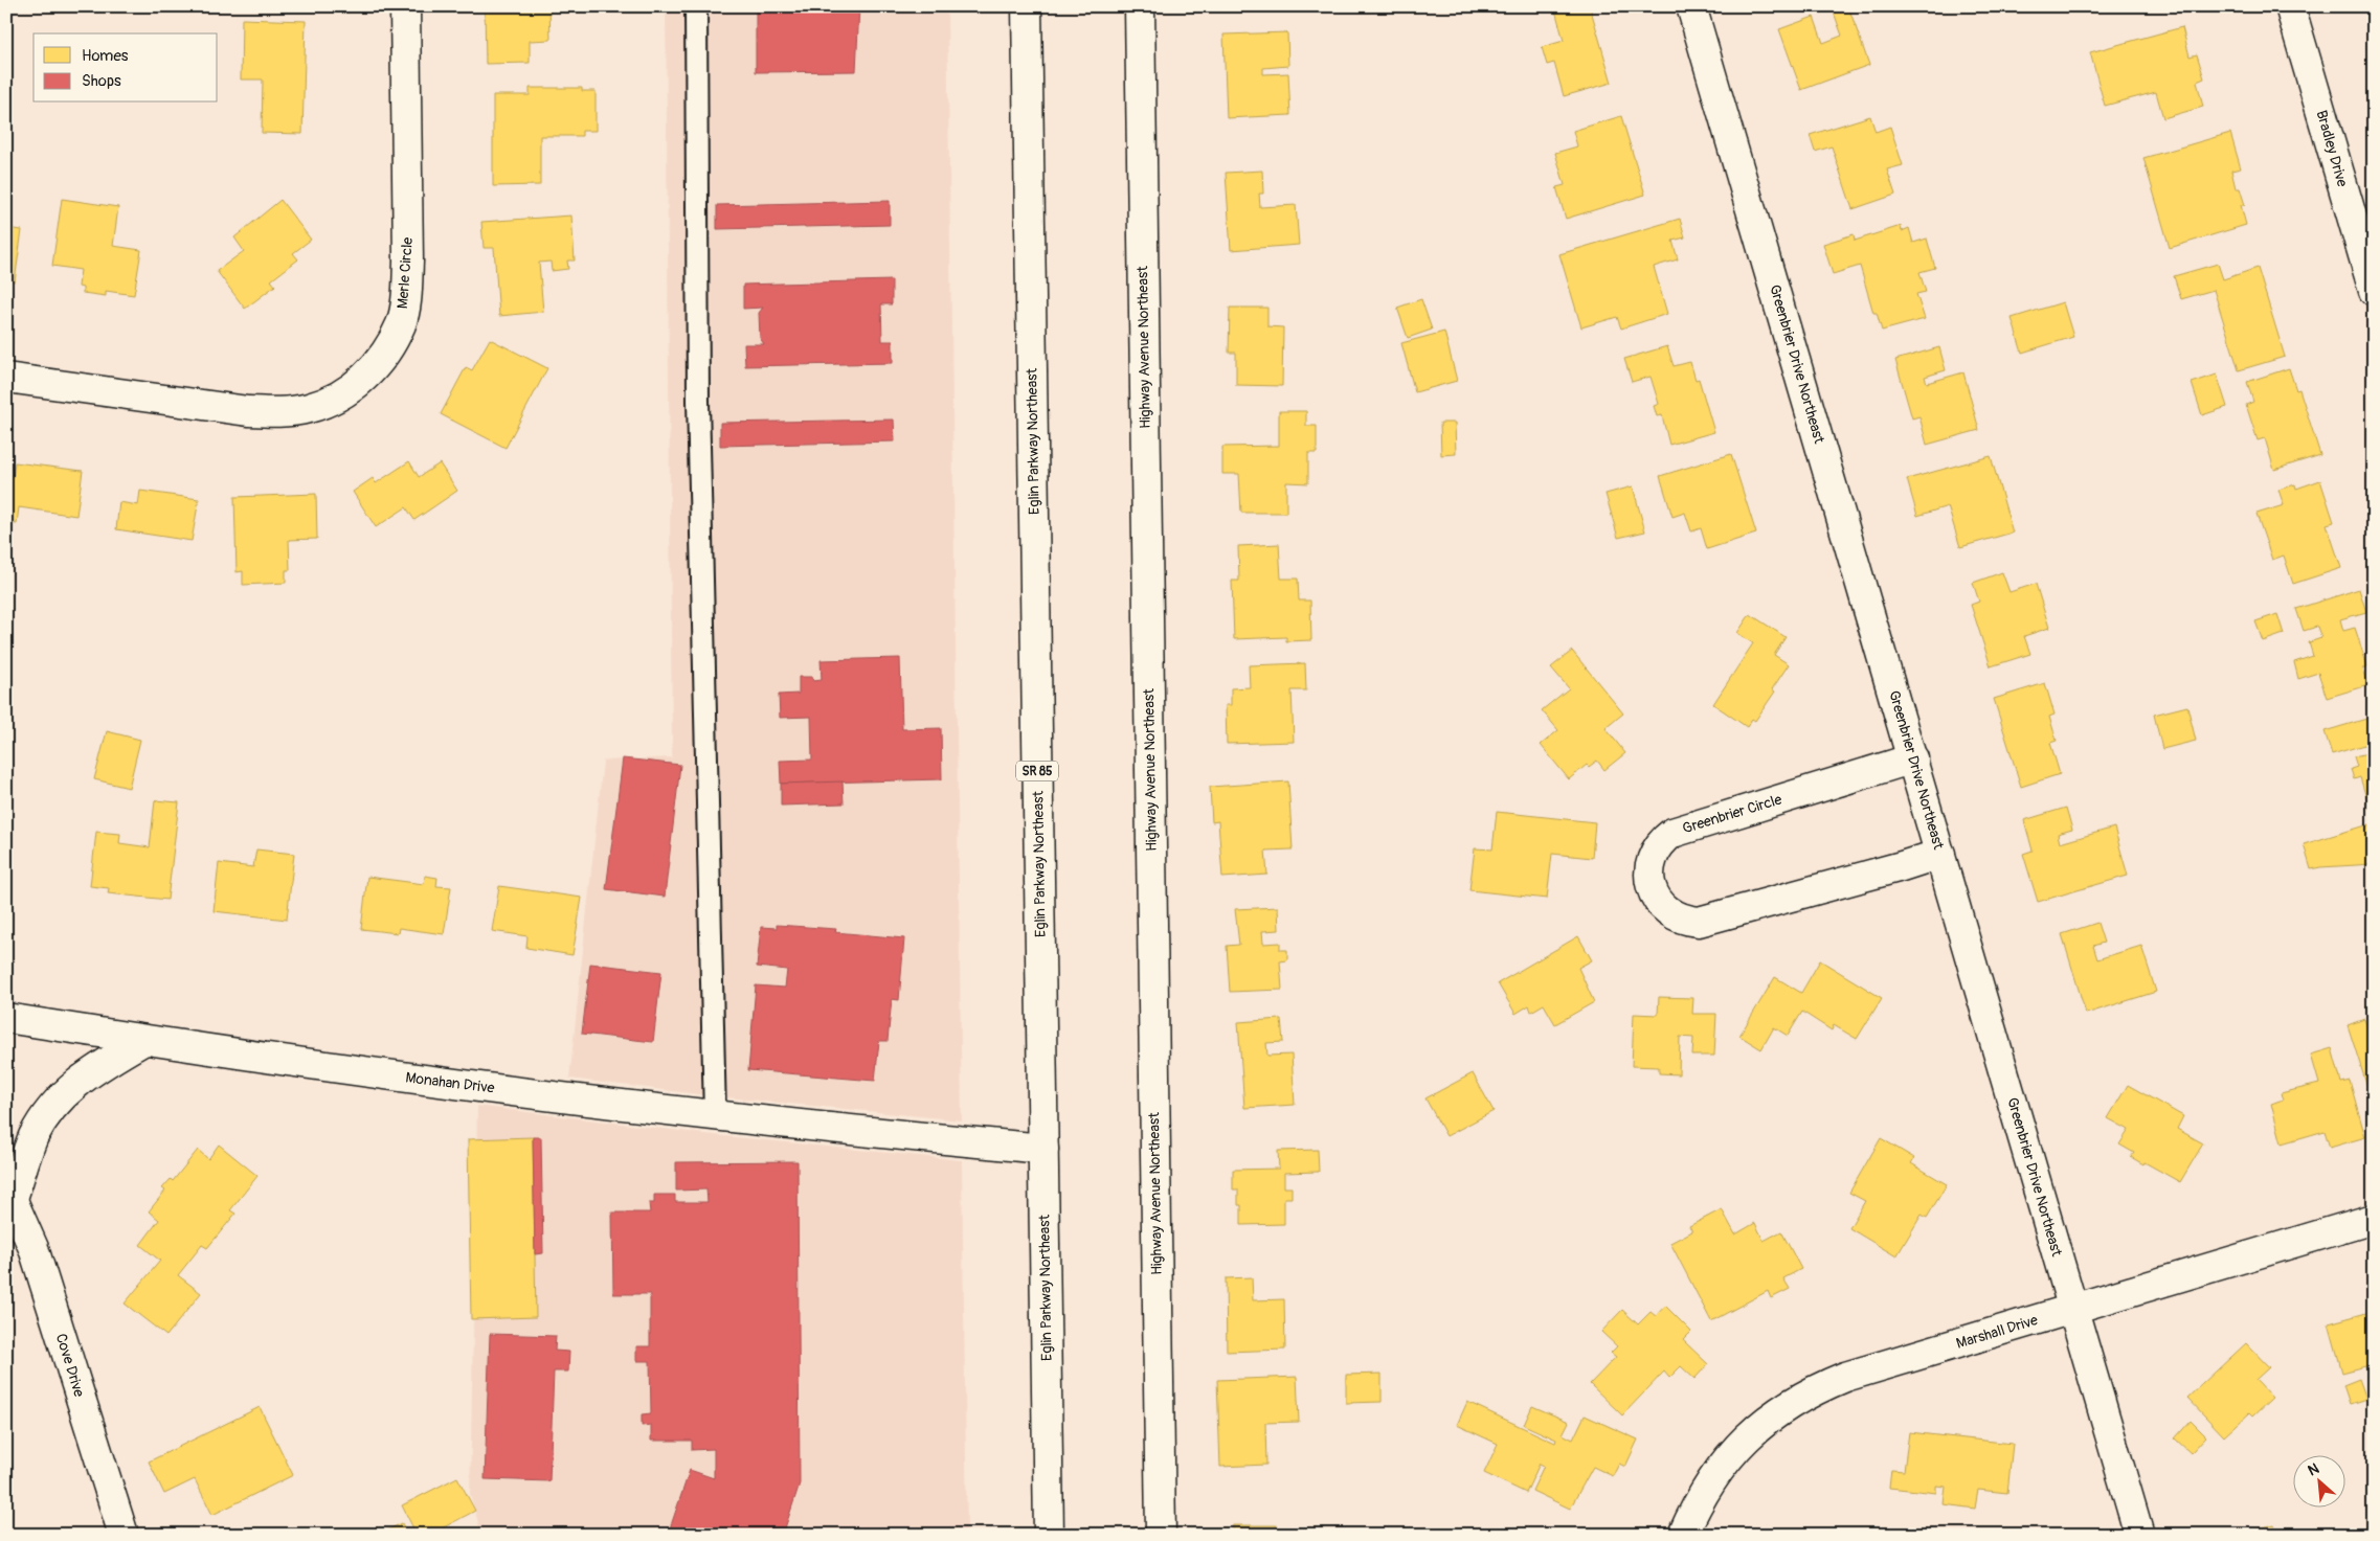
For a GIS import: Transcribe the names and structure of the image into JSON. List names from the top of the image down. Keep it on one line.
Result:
{"streets":{"main road":["Bradley Drive","Merle Circle","Highway Avenue Northeast","Greenbrier Drive Northeast","Eglin Parkway Northeast","SR 85","Greenbrier Circle","Monahan Drive","Marshall Drive","Cove Drive"]},"crossings":[["Greenbrier Drive Northeast","Greenbrier Circle"],["Greenbrier Drive Northeast","Marshall Drive"],["Eglin Parkway Northeast","Monahan Drive"],["Monahan Drive","Cove Drive"]],"legend":["Homes","Shops"],"north":"top left"}
